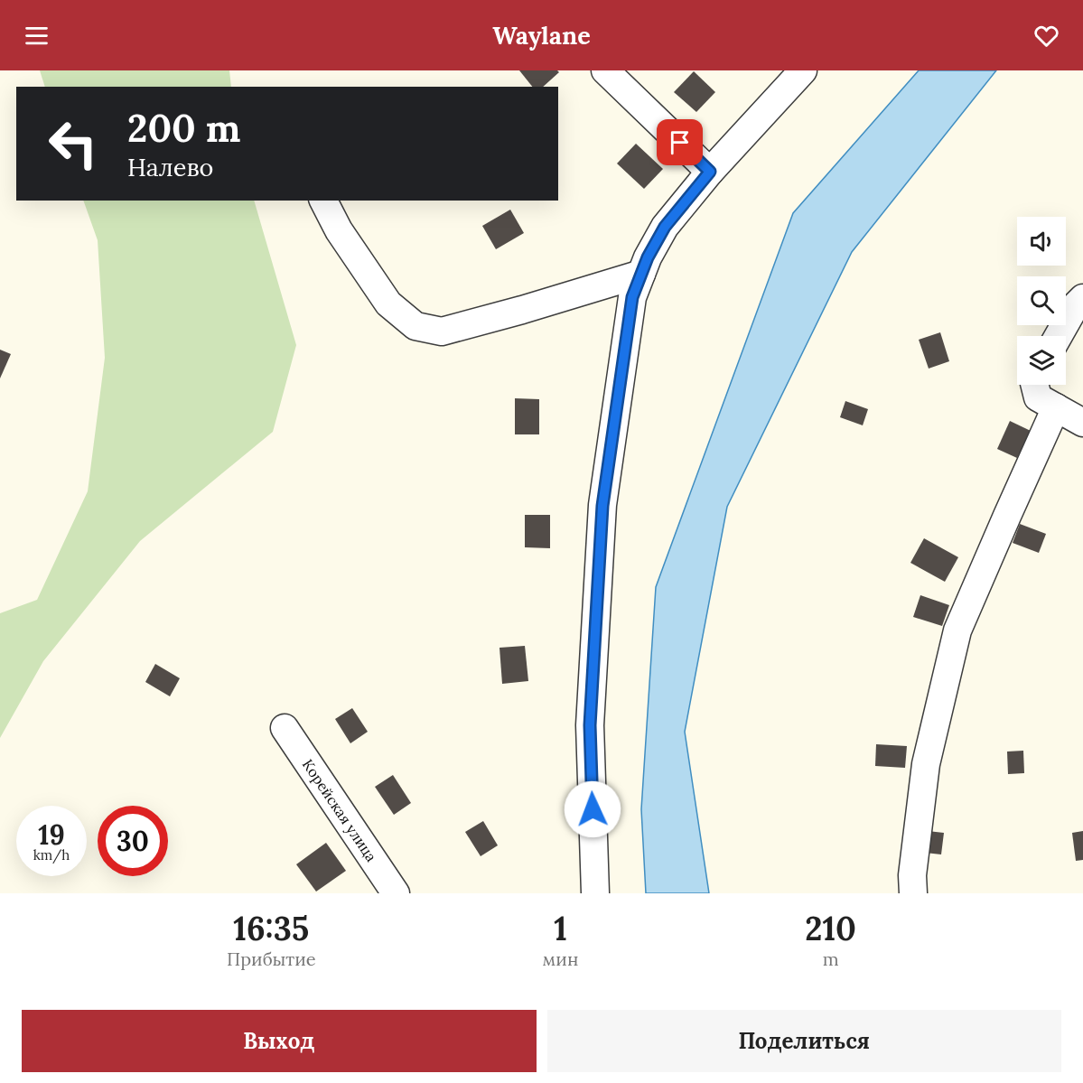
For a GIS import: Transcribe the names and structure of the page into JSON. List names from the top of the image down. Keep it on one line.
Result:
{"streets":{"street":["Корейская улица"]},"page":{"header":"Waylane","turn":["200 m","Налево"],"speed":"19 km/h","limit":"30","eta":["16:35","Прибытие","1","мин","210","m"],"buttons":["Выход","Поделиться"]}}
